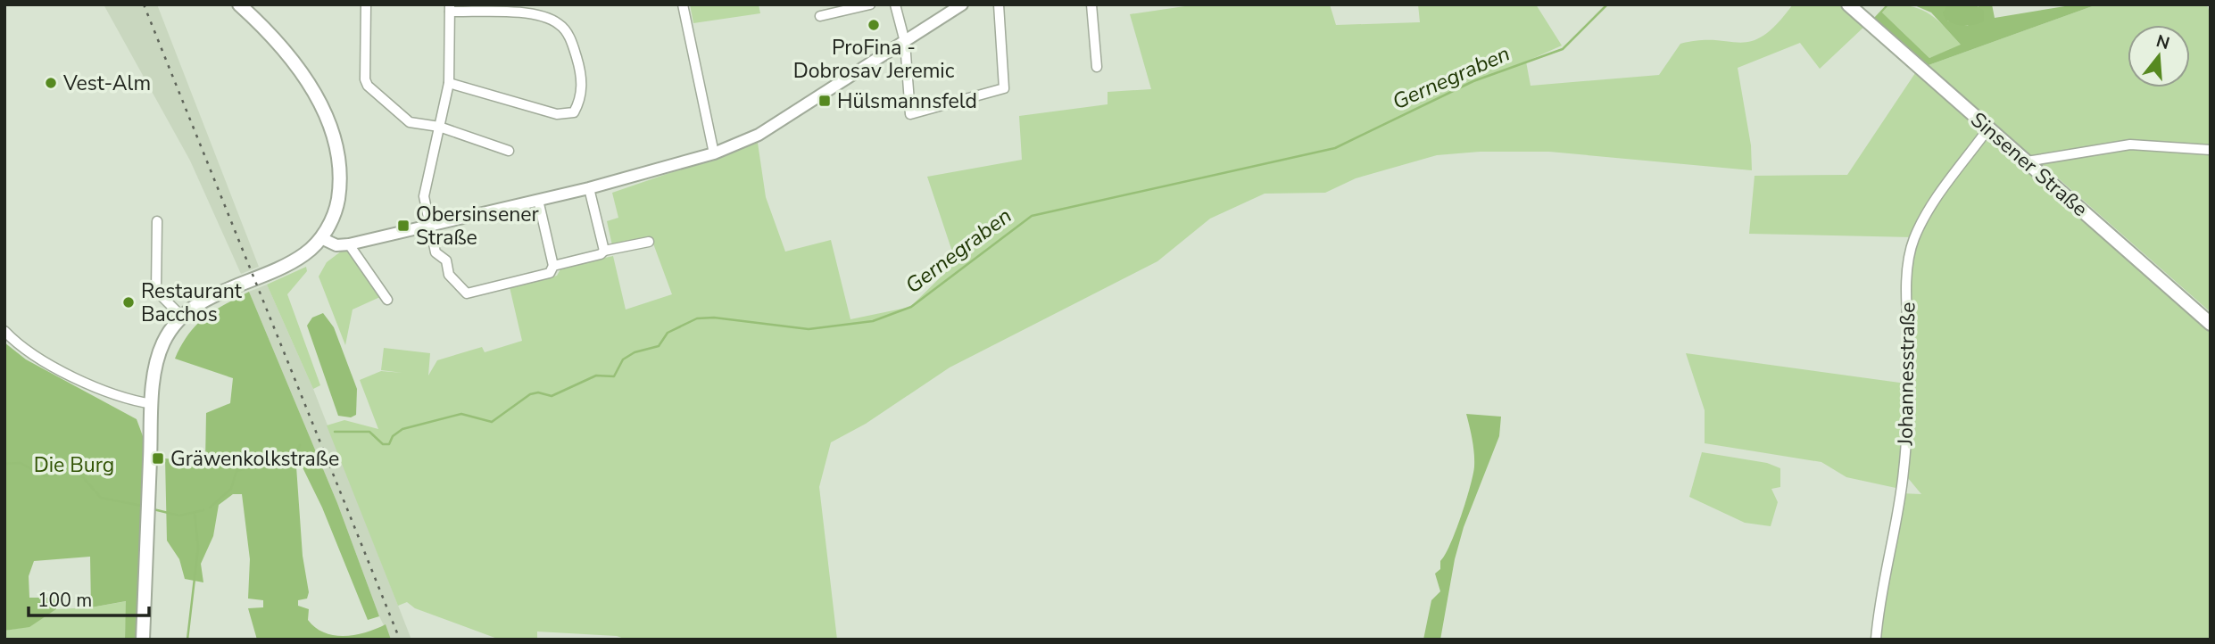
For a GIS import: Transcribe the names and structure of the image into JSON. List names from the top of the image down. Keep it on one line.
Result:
{"streets":{"main road":["Sinsener Straße"],"street":["Johannesstraße"]},"crossings":[["Sinsener Straße","Johannesstraße"]],"water":["Gernegraben"],"parks":["Die Burg"],"places":{"other":["ProFina - Dobrosav Jeremic","Vest-Alm","Restaurant Bacchos"],"transit":["Hülsmannsfeld","Obersinsener Straße","Gräwenkolkstraße"]},"scale_bar":"100 m","north":"top"}
